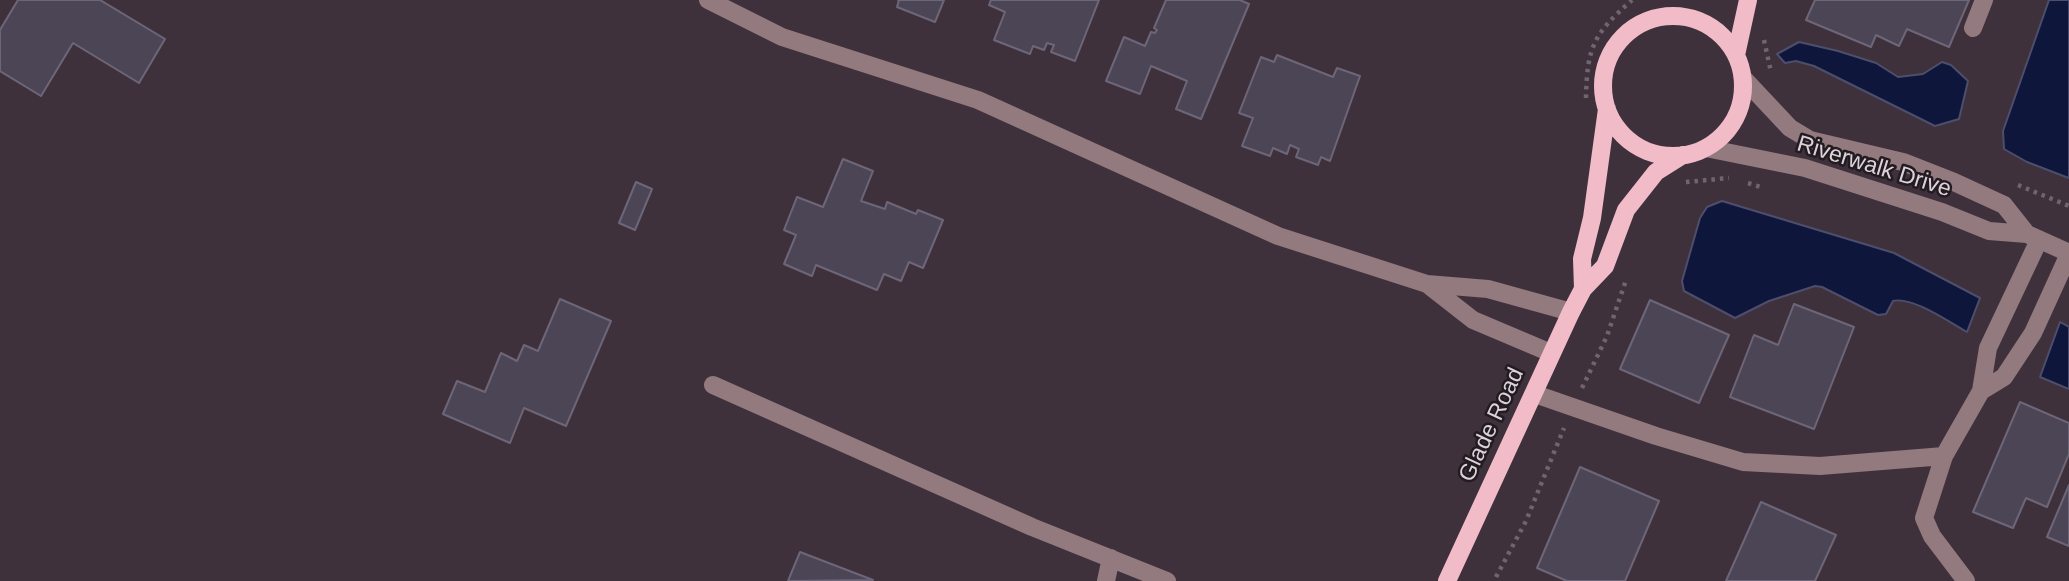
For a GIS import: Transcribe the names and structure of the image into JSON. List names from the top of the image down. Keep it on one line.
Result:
{"streets":{"main road":["Glade Road"],"street":["Riverwalk Drive"]},"crossings":[["Riverwalk Drive","Glade Road"]]}
